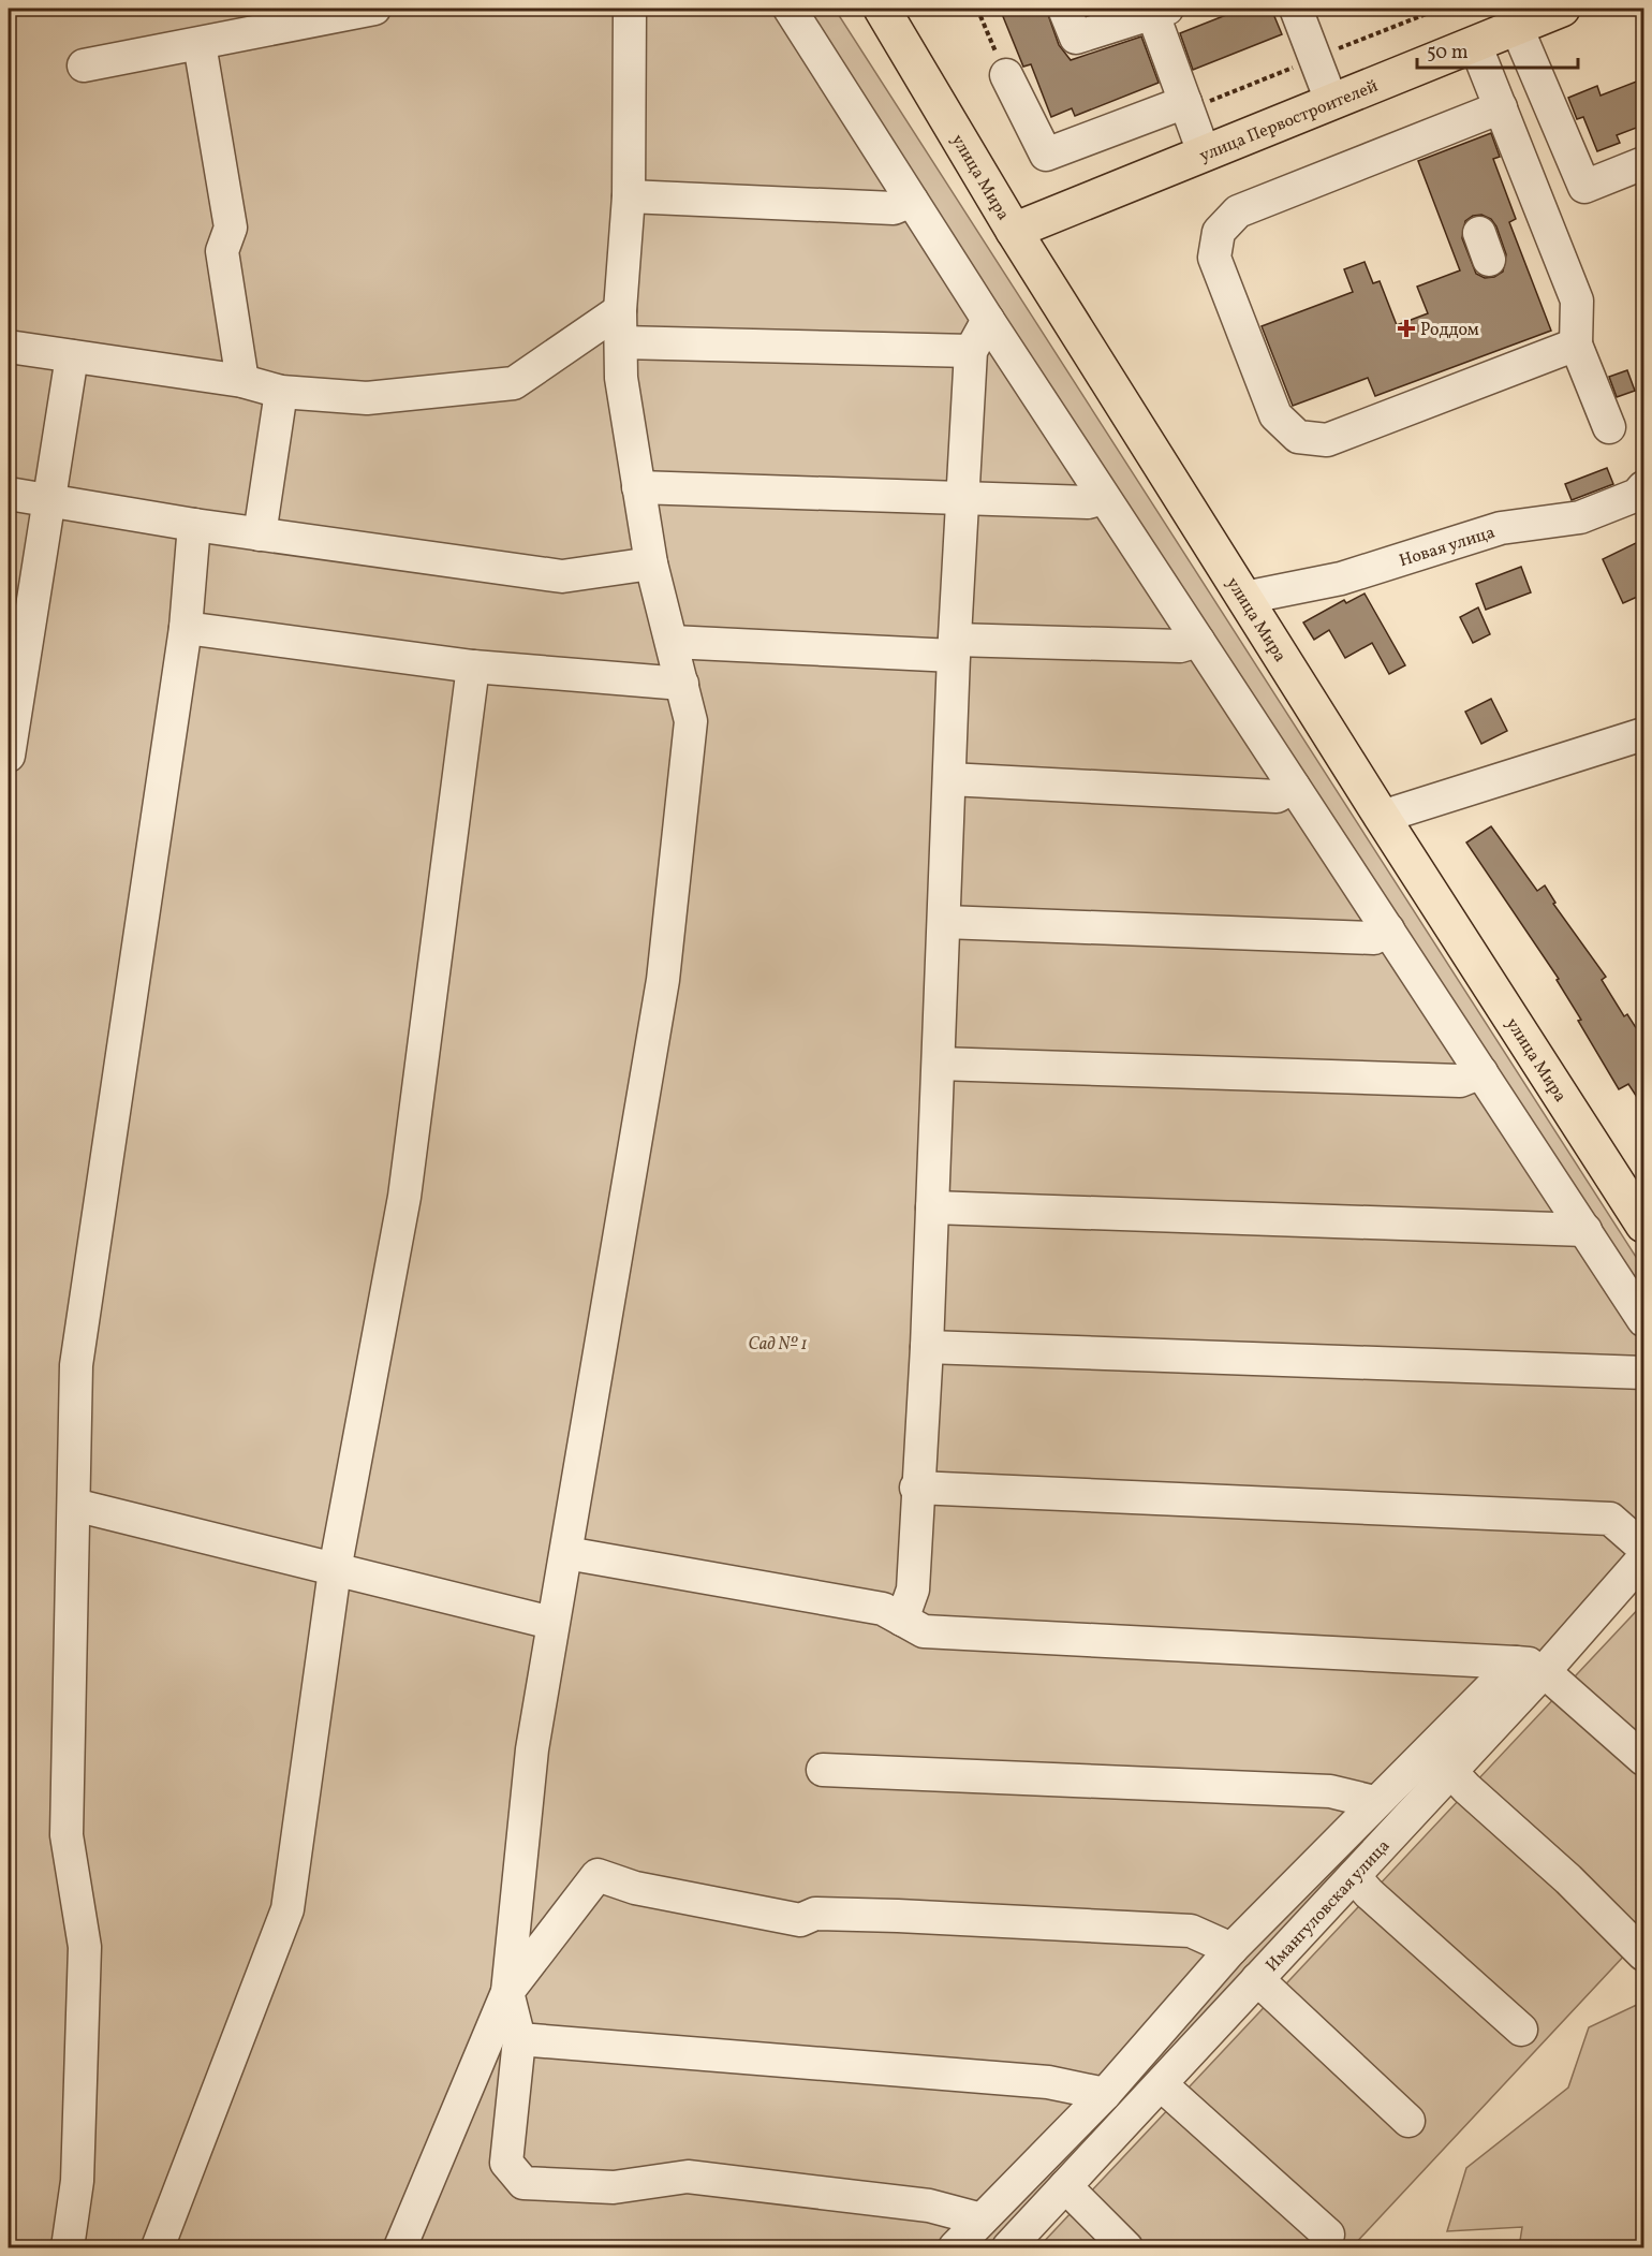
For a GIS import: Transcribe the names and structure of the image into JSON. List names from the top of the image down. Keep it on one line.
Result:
{"streets":{"main road":["улица Первостроителей","улица Мира"],"street":["Новая улица","Имангуловская улица"]},"crossings":[["улица Первостроителей","улица Мира"],["улица Мира","Новая улица"]],"parks":["Сад № 1"],"places":{"health":["Роддом"]},"scale_bar":"50 m"}
